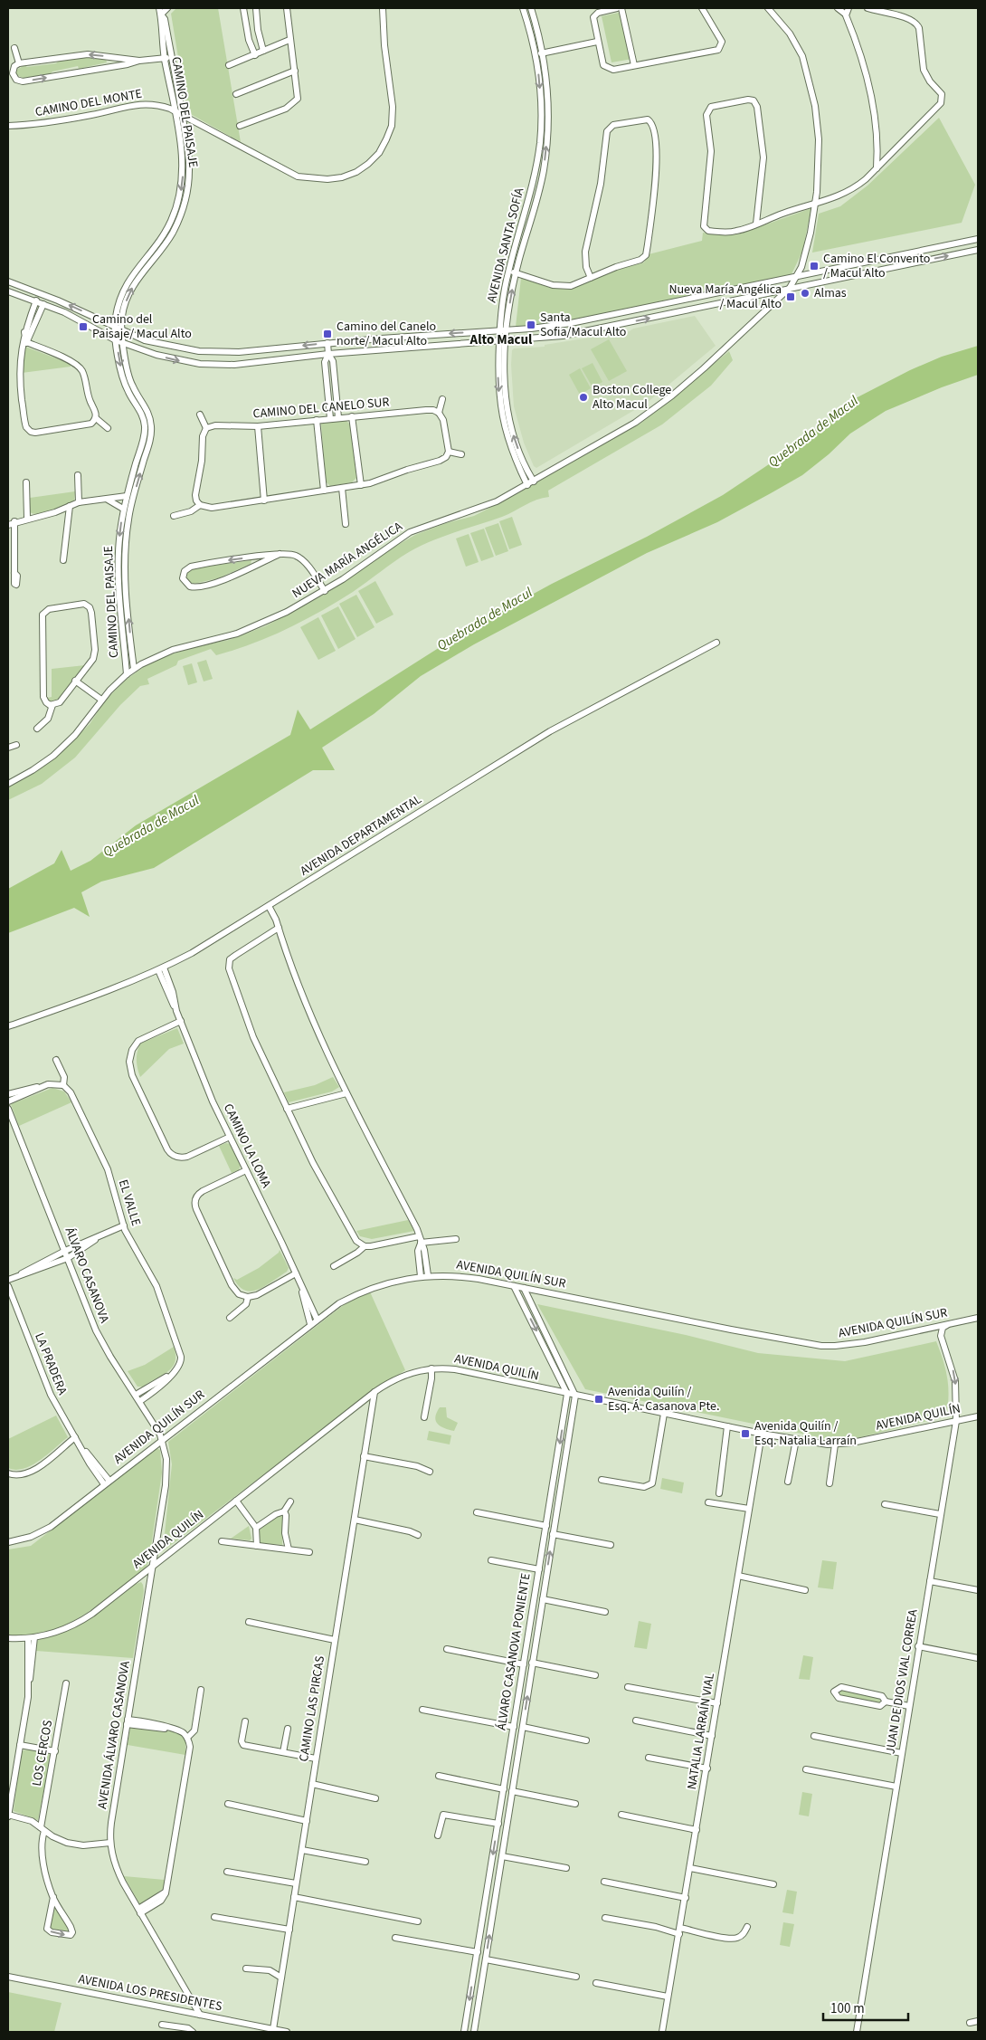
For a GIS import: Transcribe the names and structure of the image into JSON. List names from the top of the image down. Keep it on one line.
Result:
{"streets":{"street":["CAMINO DEL MONTE","CAMINO DEL PAISAJE","AVENIDA SANTA SOFÍA","CAMINO DEL CANELO SUR","NUEVA MARÍA ANGÉLICA","AVENIDA DEPARTAMENTAL","CAMINO LA LOMA","EL VALLE","AVENIDA QUILÍN SUR","ÁLVARO CASANOVA","LA PRADERA","AVENIDA QUILÍN","ÁLVARO CASANOVA PONIENTE","JUAN DE DIOS VIAL CORREA","CAMINO LAS PIRCAS","NATALIA LARRAÍN VIAL","AVENIDA ÁLVARO CASANOVA","LOS CERCOS","AVENIDA LOS PRESIDENTES"]},"crossings":[["CAMINO DEL MONTE","CAMINO DEL PAISAJE"],["CAMINO DEL PAISAJE","NUEVA MARÍA ANGÉLICA"],["AVENIDA SANTA SOFÍA","NUEVA MARÍA ANGÉLICA"],["AVENIDA DEPARTAMENTAL","CAMINO LA LOMA"],["CAMINO LA LOMA","AVENIDA QUILÍN SUR"],["EL VALLE","ÁLVARO CASANOVA"],["AVENIDA QUILÍN SUR","ÁLVARO CASANOVA"],["AVENIDA QUILÍN SUR","LA PRADERA"],["AVENIDA QUILÍN SUR","AVENIDA ÁLVARO CASANOVA"],["ÁLVARO CASANOVA","AVENIDA ÁLVARO CASANOVA"],["AVENIDA QUILÍN","ÁLVARO CASANOVA PONIENTE"],["AVENIDA QUILÍN","JUAN DE DIOS VIAL CORREA"],["AVENIDA QUILÍN","CAMINO LAS PIRCAS"],["AVENIDA QUILÍN","NATALIA LARRAÍN VIAL"],["AVENIDA QUILÍN","AVENIDA ÁLVARO CASANOVA"],["CAMINO LAS PIRCAS","AVENIDA LOS PRESIDENTES"],["AVENIDA ÁLVARO CASANOVA","AVENIDA LOS PRESIDENTES"]],"districts":["Alto Macul"],"water":["Quebrada de Macul"],"places":{"transit":["Camino El Convento / Macul Alto","Nueva María Angélica / Macul Alto","Santa Sofia/Macul Alto","Camino del Paisaje/ Macul Alto","Camino del Canelo norte/ Macul Alto","Avenida Quilín / Esq. Á. Casanova Pte.","Avenida Quilín / Esq. Natalia Larraín"],"other":["Almas","Boston College Alto Macul"]},"scale_bar":"100 m"}
